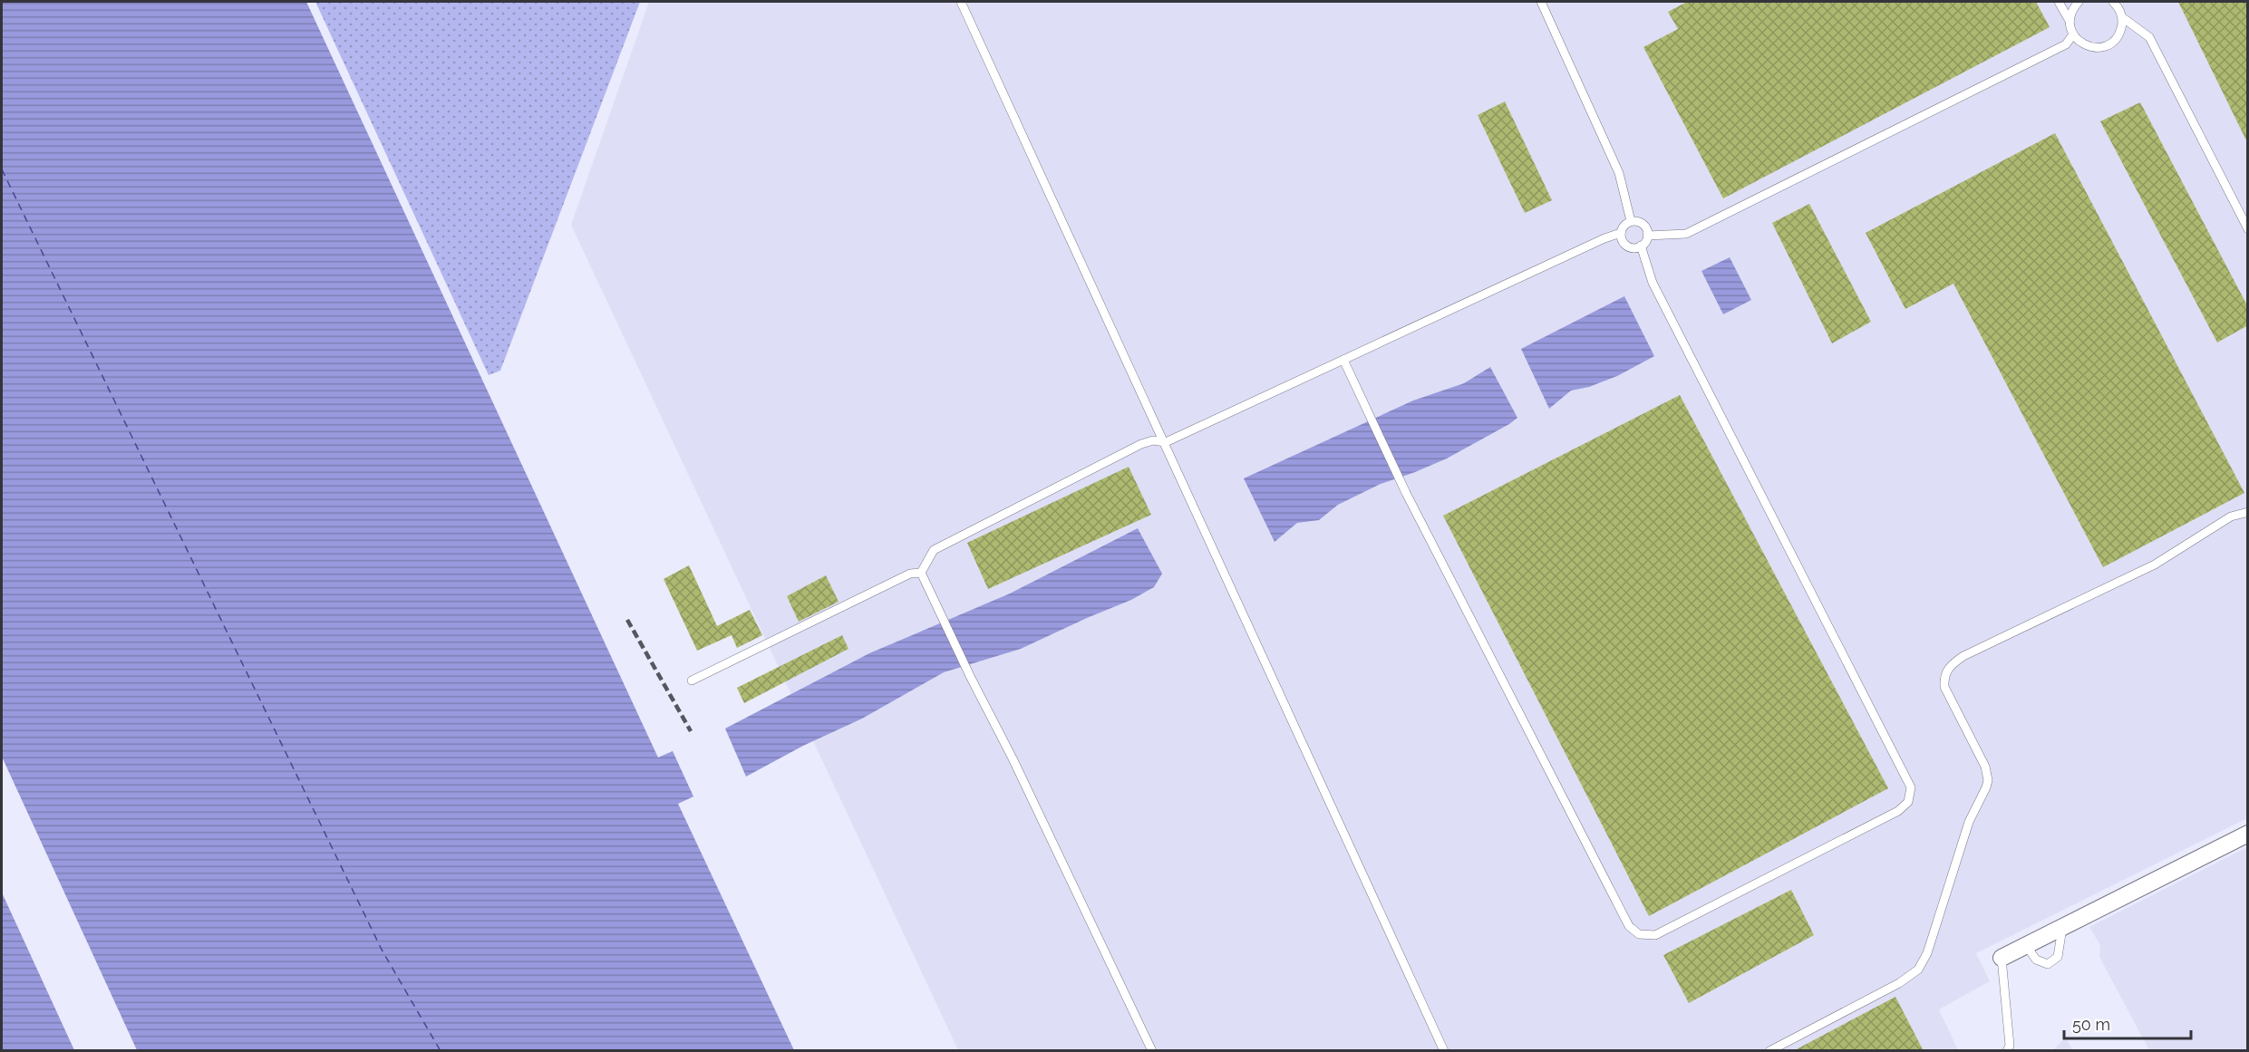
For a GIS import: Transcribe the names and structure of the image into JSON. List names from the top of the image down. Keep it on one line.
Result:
{"scale_bar":"50 m"}
